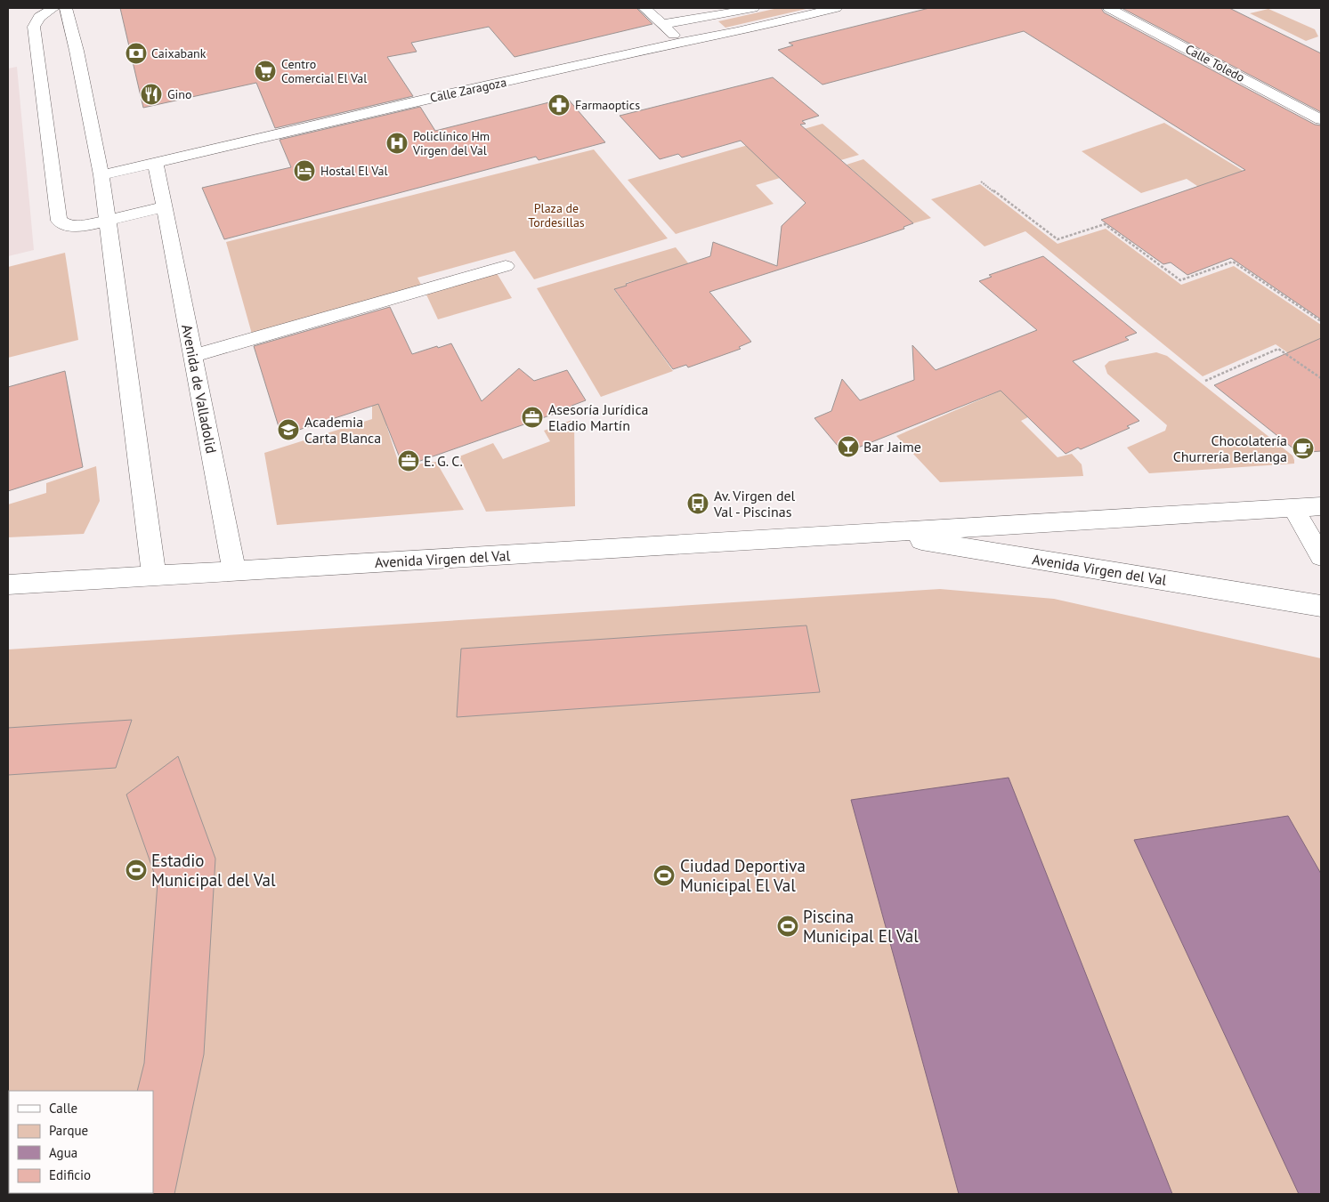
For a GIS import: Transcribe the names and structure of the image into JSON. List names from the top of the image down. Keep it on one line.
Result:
{"streets":{"street":["Calle Toledo","Calle Zaragoza","Avenida de Valladolid","Avenida Virgen del Val"]},"crossings":[["Calle Zaragoza","Avenida de Valladolid"],["Avenida de Valladolid","Avenida Virgen del Val"]],"parks":["Plaza de Tordesillas"],"places":{"bank":["Caixabank"],"supermarket":["Centro Comercial El Val"],"restaurant":["Gino"],"pharmacy":["Farmaoptics"],"hospital":["Policlínico Hm Virgen del Val"],"hotel":["Hostal El Val"],"office":["Asesoría Jurídica Eladio Martín","E. G. C."],"school or university":["Academia Carta Blanca"],"bar":["Bar Jaime"],"cafe":["Chocolatería Churrería Berlanga"],"bus stop":["Av. Virgen del Val - Piscinas"],"sports":["Estadio Municipal del Val","Ciudad Deportiva Municipal El Val","Piscina Municipal El Val"]},"legend":["Calle","Parque","Agua","Edificio"]}
